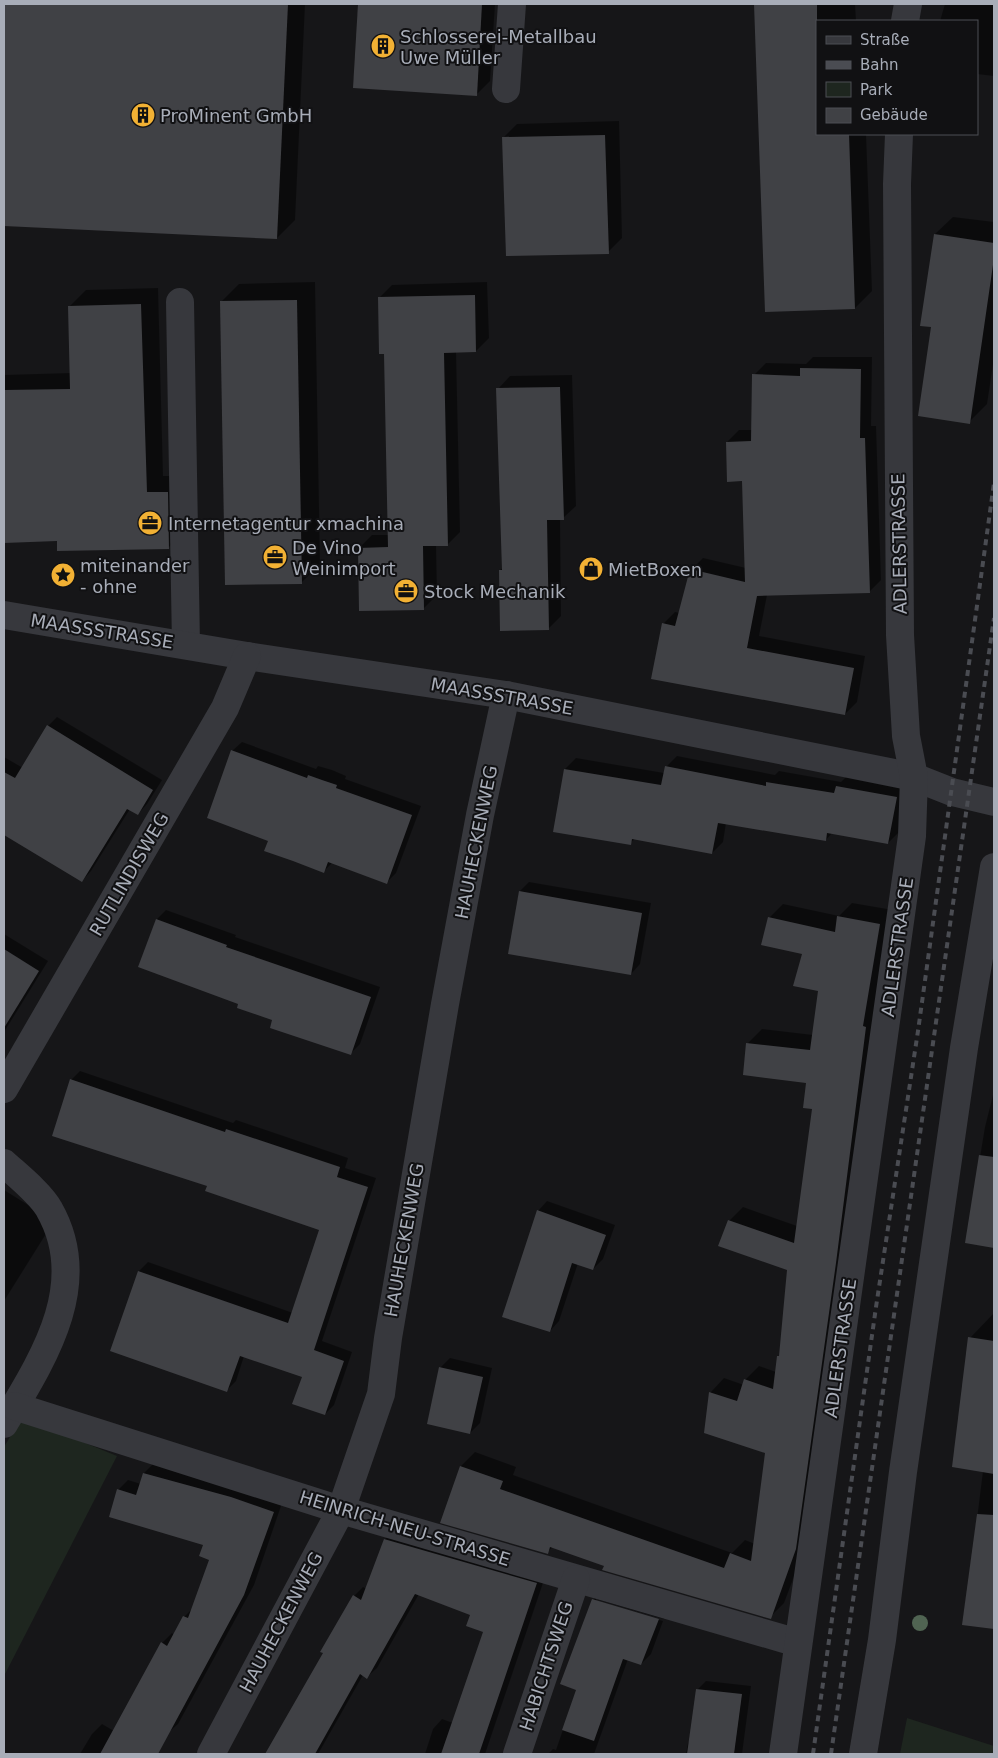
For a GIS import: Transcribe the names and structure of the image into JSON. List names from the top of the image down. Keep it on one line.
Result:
{"streets":{"street":["ADLERSTRASSE","MAASSSTRASSE","HAUHECKENWEG","RUTLINDISWEG","HEINRICH-NEU-STRASSE","HABICHTSWEG"]},"crossings":[["ADLERSTRASSE","MAASSSTRASSE"],["ADLERSTRASSE","HEINRICH-NEU-STRASSE"],["MAASSSTRASSE","HAUHECKENWEG"],["MAASSSTRASSE","RUTLINDISWEG"],["HAUHECKENWEG","HEINRICH-NEU-STRASSE"],["HEINRICH-NEU-STRASSE","HABICHTSWEG"]],"places":{"building":["Schlosserei-Metallbau Uwe Müller","ProMinent GmbH"],"office":["Internetagentur xmachina","De Vino Weinimport","Stock Mechanik"],"shop":["MietBoxen"],"place":["miteinander - ohne"]},"legend":["Straße","Bahn","Park","Gebäude"]}
